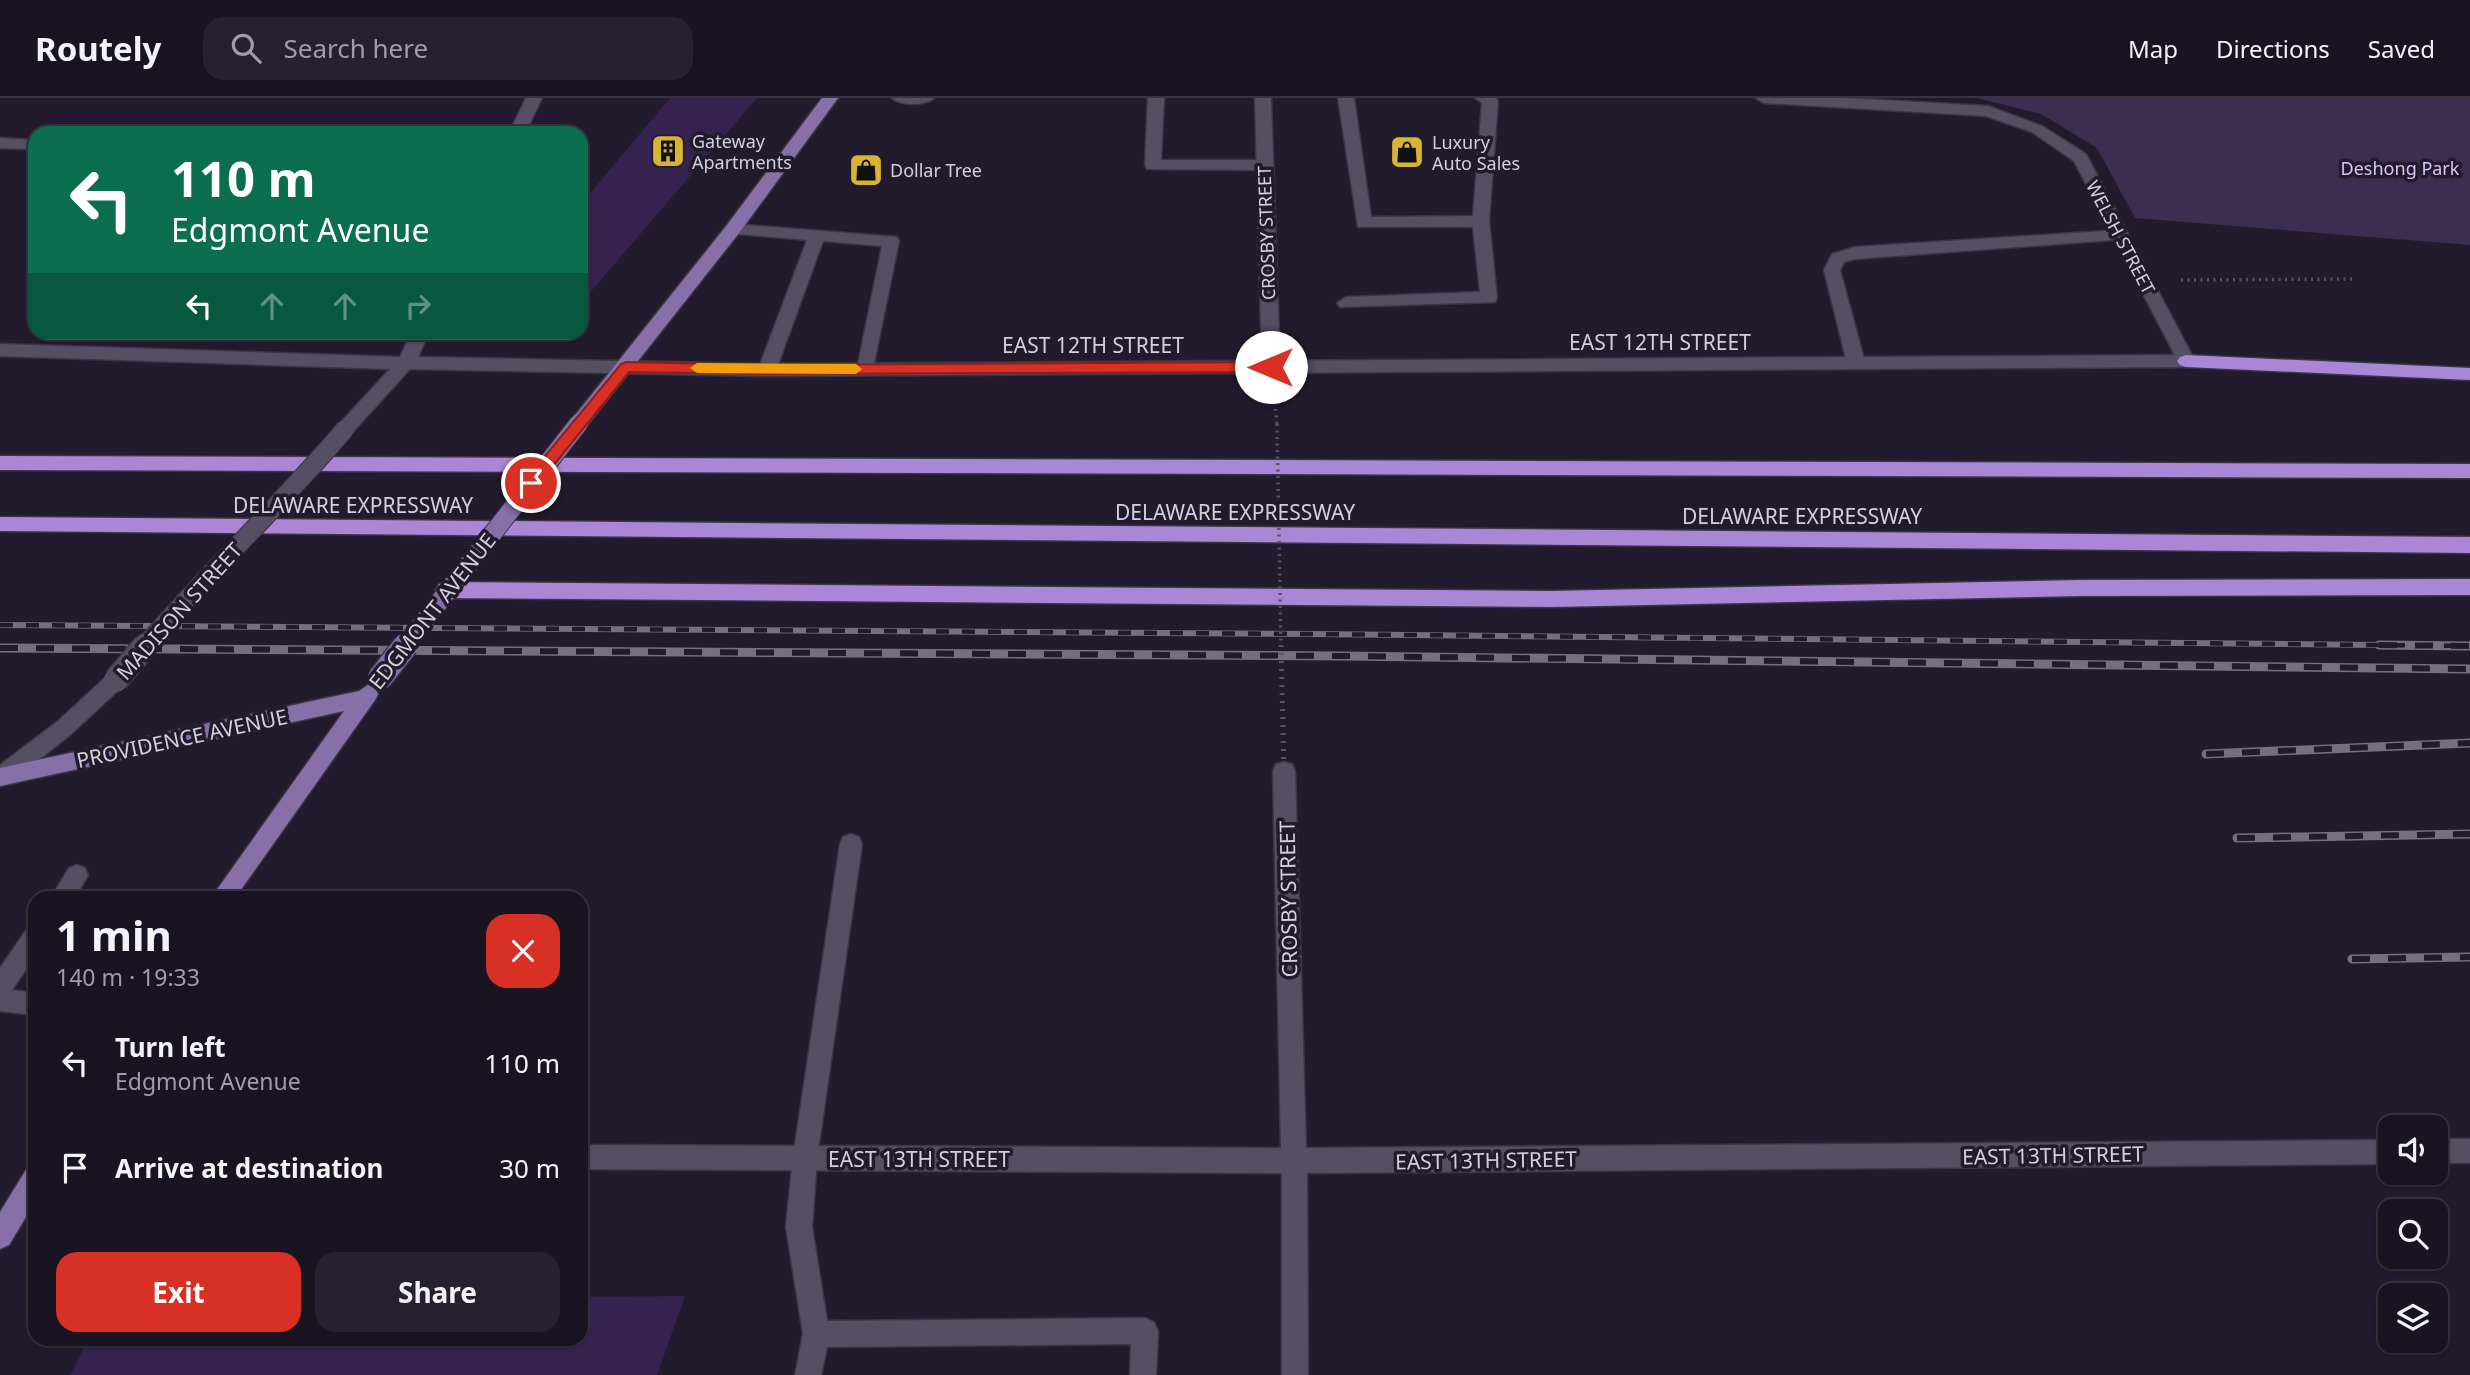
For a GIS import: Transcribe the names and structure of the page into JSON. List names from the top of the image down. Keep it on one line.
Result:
{"streets":{"highway":["DELAWARE EXPRESSWAY"],"main road":["EDGMONT AVENUE","PROVIDENCE AVENUE"],"street":["CROSBY STREET","WELSH STREET","EAST 12TH STREET","MADISON STREET","EAST 13TH STREET"]},"crossings":[["CROSBY STREET","EAST 12TH STREET"],["CROSBY STREET","EAST 13TH STREET"],["WELSH STREET","EAST 12TH STREET"],["EAST 12TH STREET","MADISON STREET"],["EAST 12TH STREET","EDGMONT AVENUE"],["MADISON STREET","PROVIDENCE AVENUE"],["EDGMONT AVENUE","PROVIDENCE AVENUE"]],"parks":["Deshong Park"],"places":{"building":["Gateway Apartments"],"shop":["Luxury Auto Sales","Dollar Tree"]},"page":{"header":"Routely","search":"Search here","nav":["Map","Directions","Saved"],"turn":["110 m","Edgmont Avenue"],"heading":["1 min","140 m · 19:33"],"list":[{"name":"Turn left","note":"Edgmont Avenue","value":"110 m"},{"name":"Arrive at destination","value":"30 m"}],"buttons":["Exit","Share"]}}
